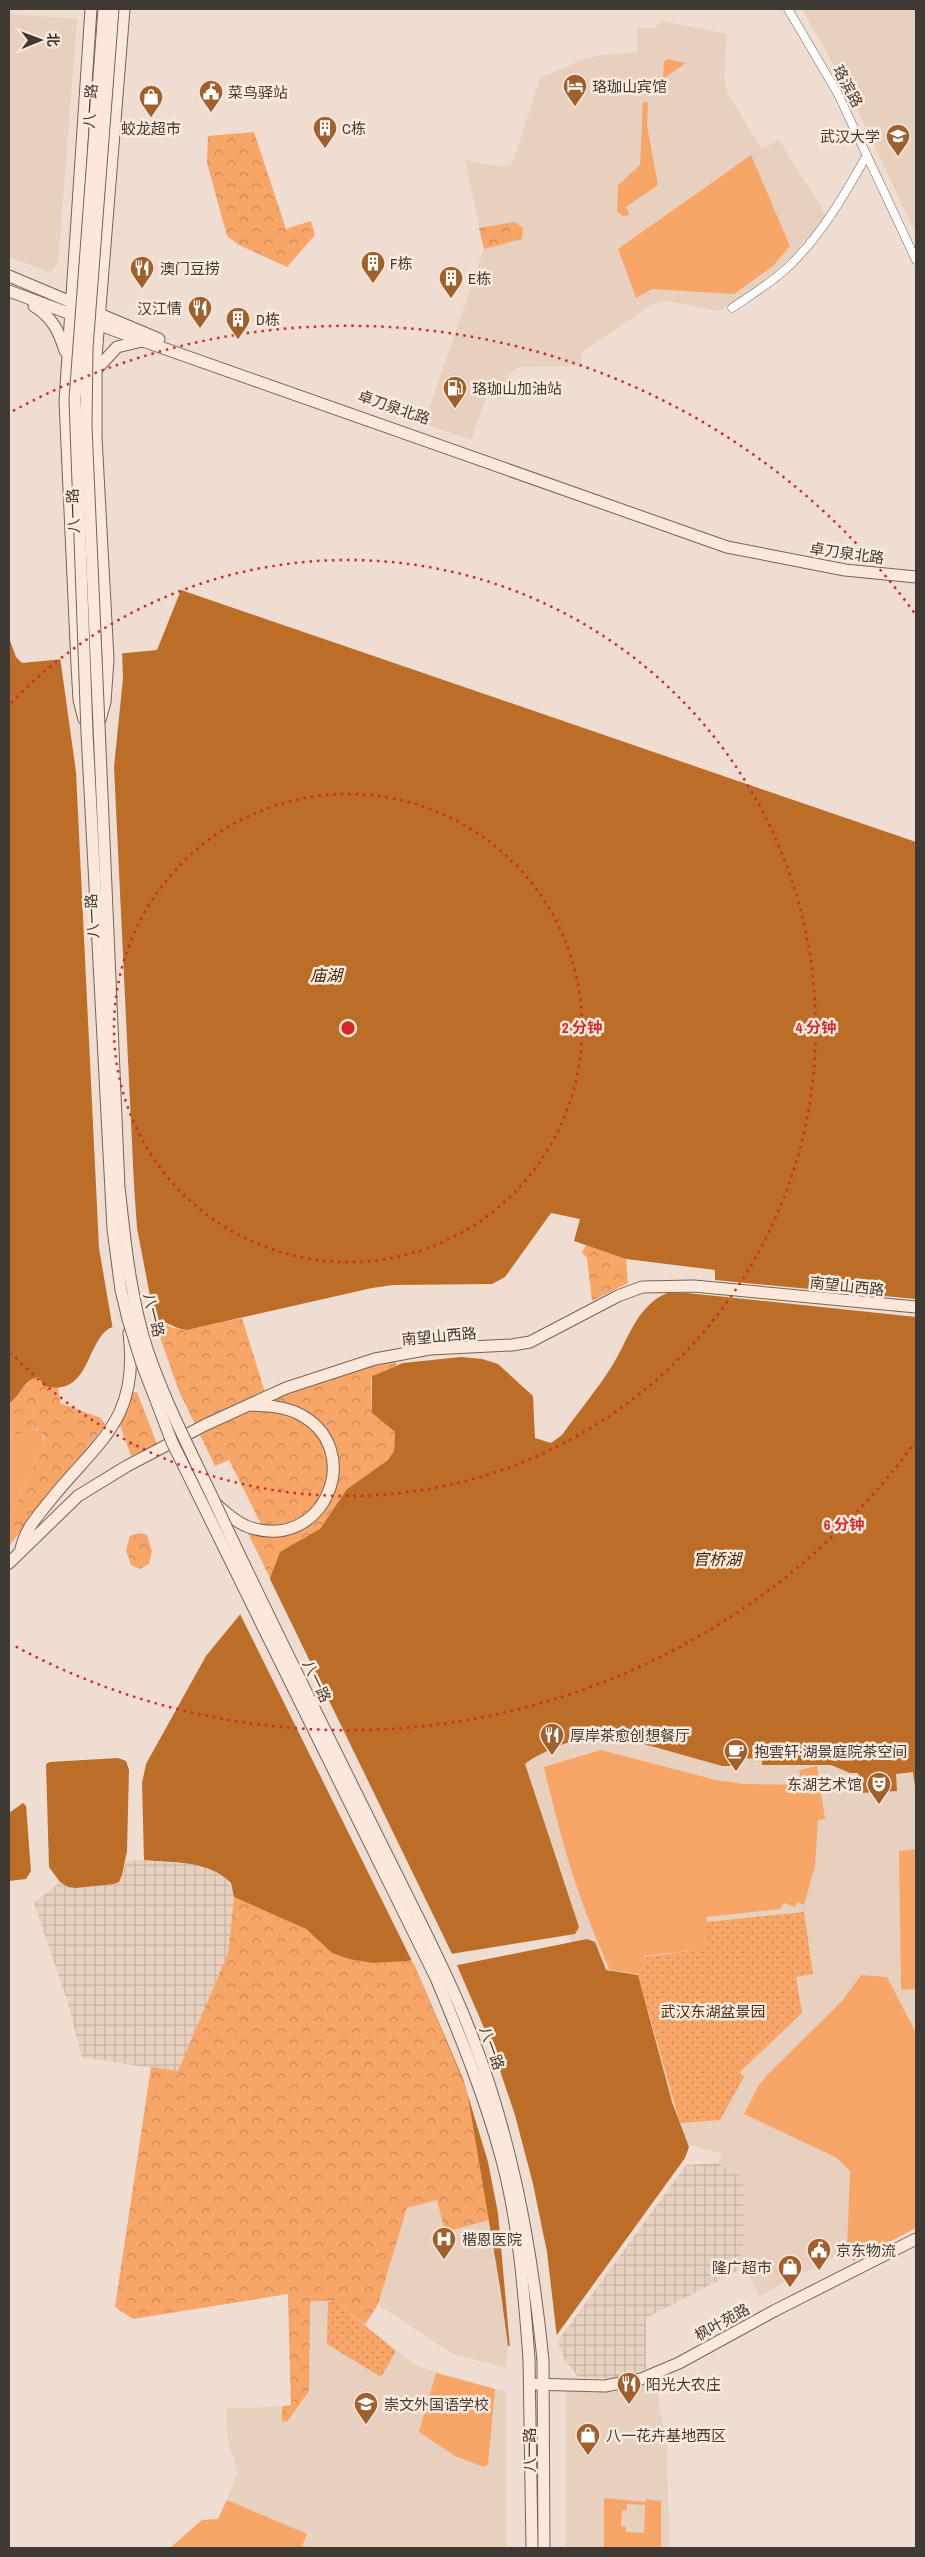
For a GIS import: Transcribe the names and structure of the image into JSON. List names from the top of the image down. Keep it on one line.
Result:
{"streets":{"main road":["八一路","卓刀泉北路","南望山西路","枫叶苑路"],"street":["珞滨路"]},"crossings":[["八一路","卓刀泉北路"],["八一路","枫叶苑路"]],"water":["庙湖","官桥湖"],"parks":["武汉东湖盆景园"],"places":{"hotel":["珞珈山宾馆"],"public building":["菜鸟驿站","京东物流"],"shop":["蛟龙超市","隆广超市","八一花卉基地西区"],"building":["C栋","F栋","E栋","D栋"],"school or university":["武汉大学","崇文外国语学校"],"restaurant":["澳门豆捞","汉江情","厚岸茶愈创想餐厅","阳光大农庄"],"fuel station":["珞珈山加油站"],"cafe":["抱雲轩·湖景庭院茶空间"],"theatre":["东湖艺术馆"],"hospital":["楷恩医院"]},"north":"right","rings":["2 分钟","4 分钟","6 分钟"]}
